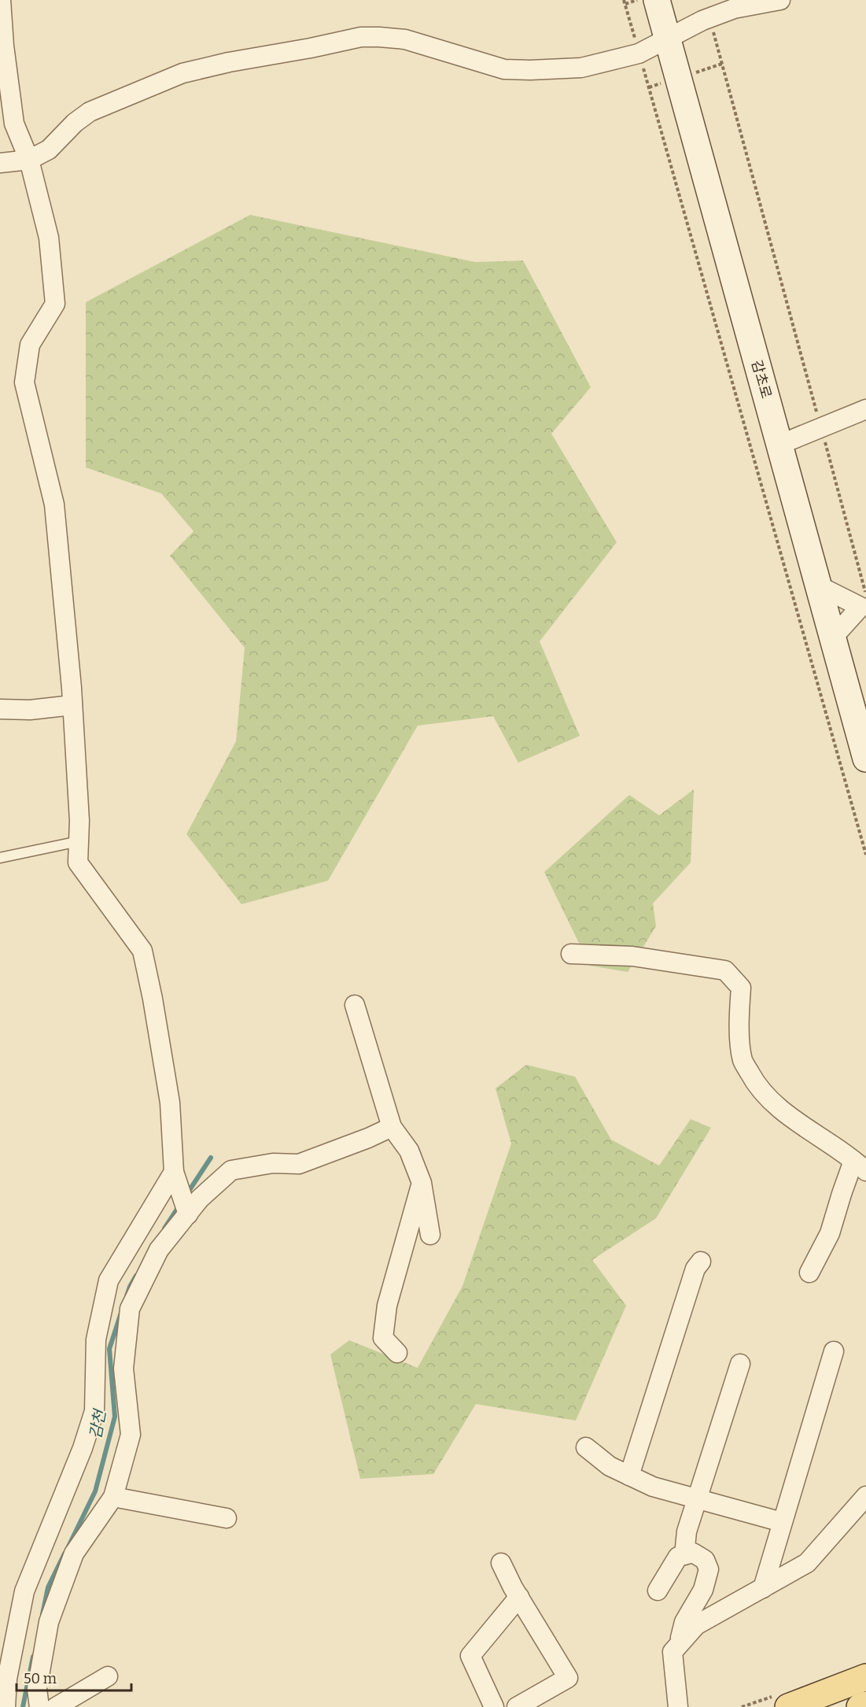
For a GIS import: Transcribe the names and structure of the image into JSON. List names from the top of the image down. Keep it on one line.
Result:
{"streets":{"main road":["감초로"]},"water":["감천"],"scale_bar":"50 m"}
